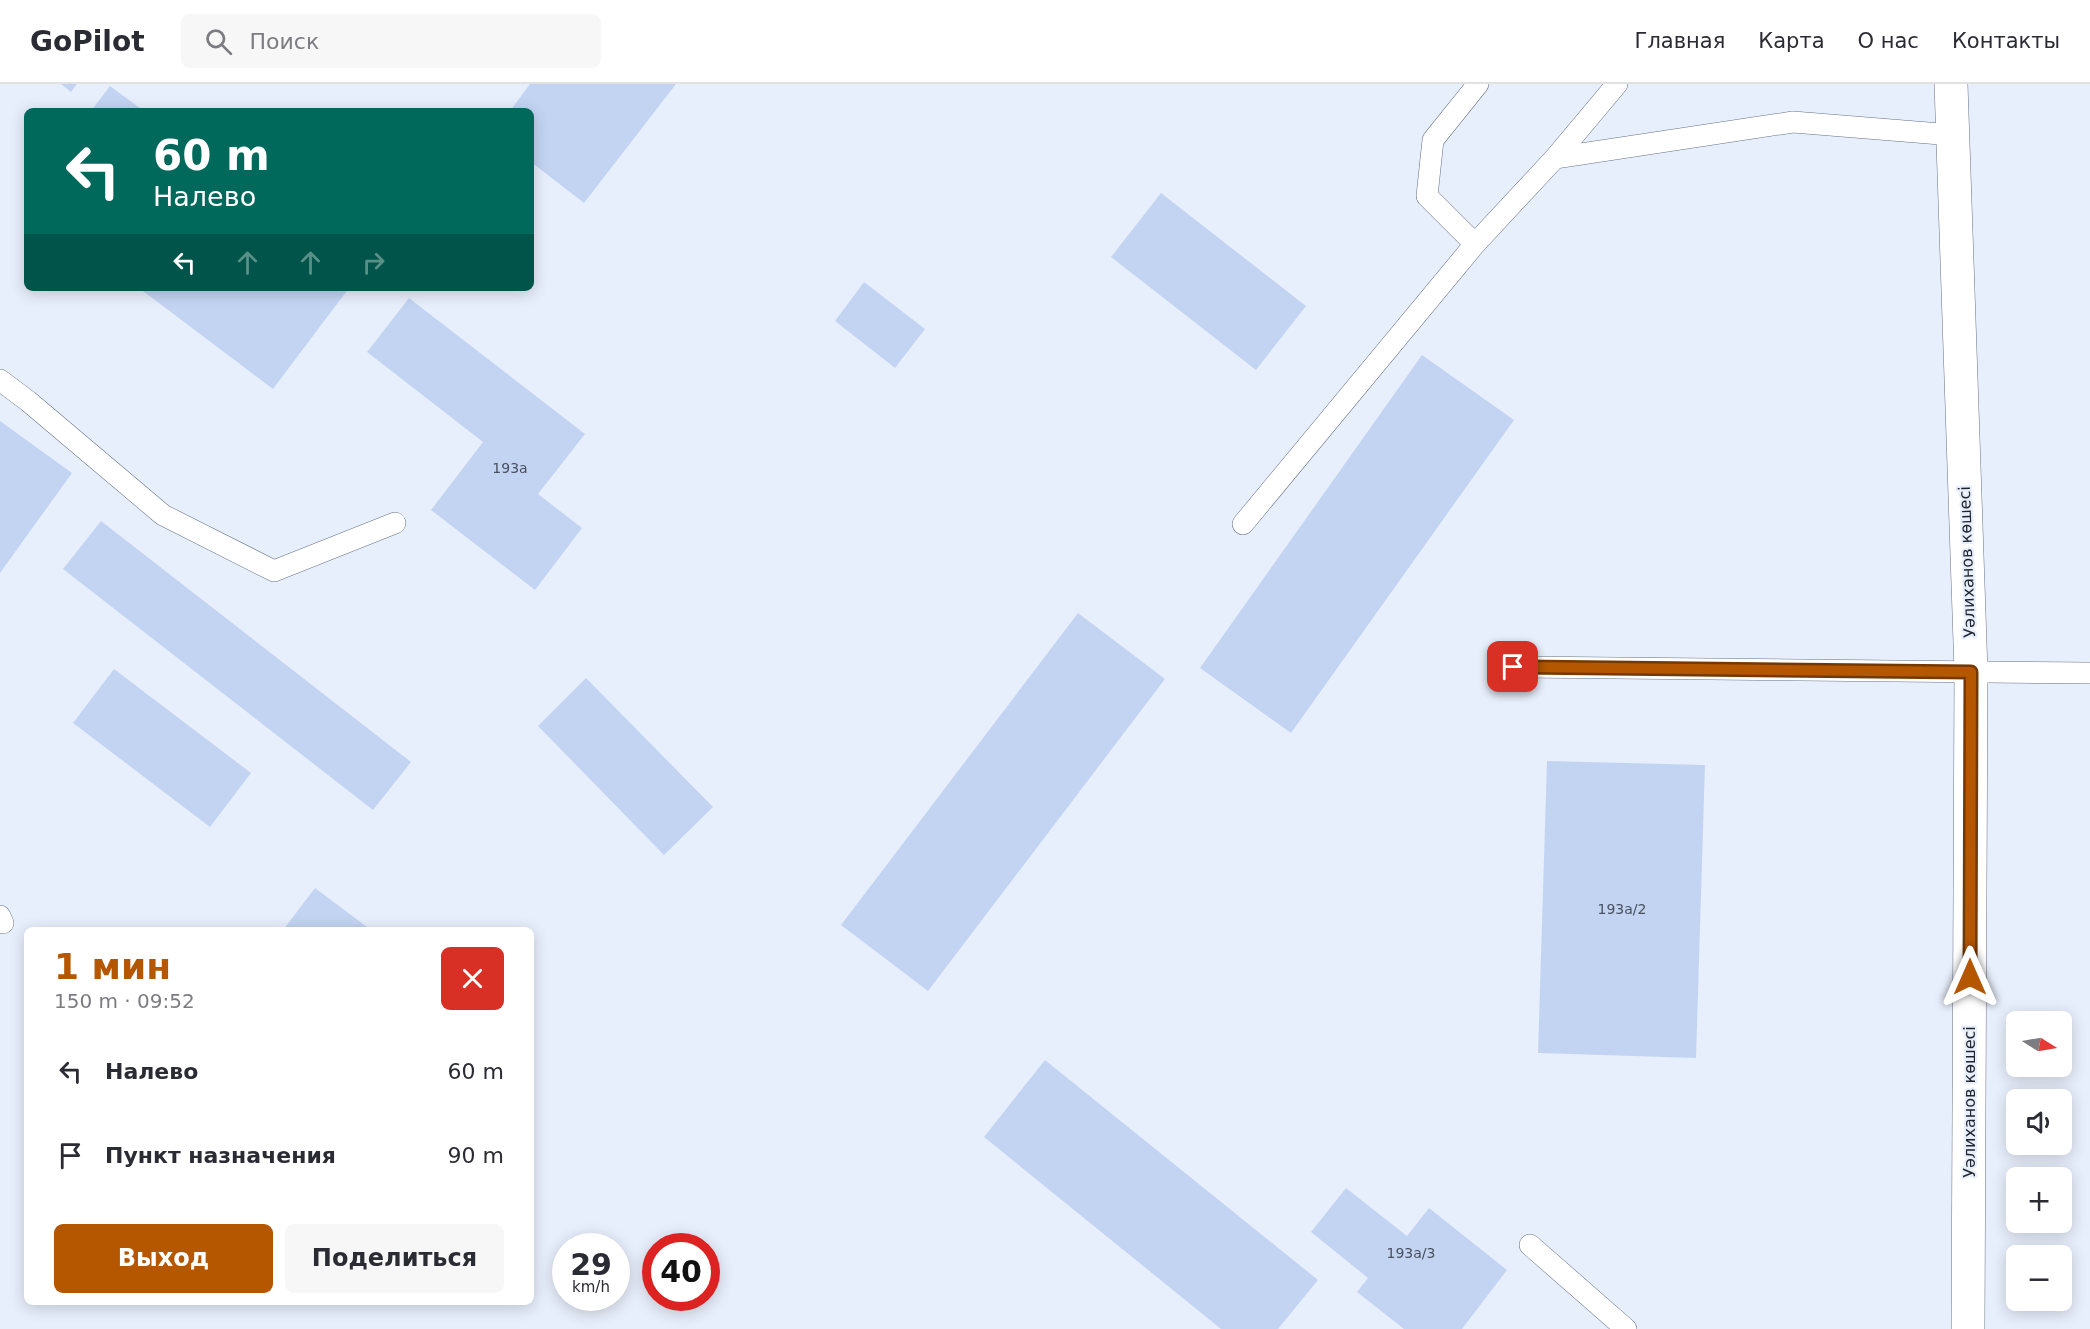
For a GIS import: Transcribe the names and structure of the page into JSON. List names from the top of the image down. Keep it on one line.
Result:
{"streets":{"street":["Уәлиханов көшесі"]},"house_numbers":["193а","193а/2","193а/3"],"north":"right","page":{"header":"GoPilot","search":"Поиск","nav":["Главная","Карта","О нас","Контакты"],"turn":["60 m","Налево"],"heading":["1 мин","150 m · 09:52"],"map_buttons":["+","−"],"list":[{"name":"Налево","value":"60 m"},{"name":"Пункт назначения","value":"90 m"}],"buttons":["Выход","Поделиться"],"speed":"29 km/h","limit":"40"}}
